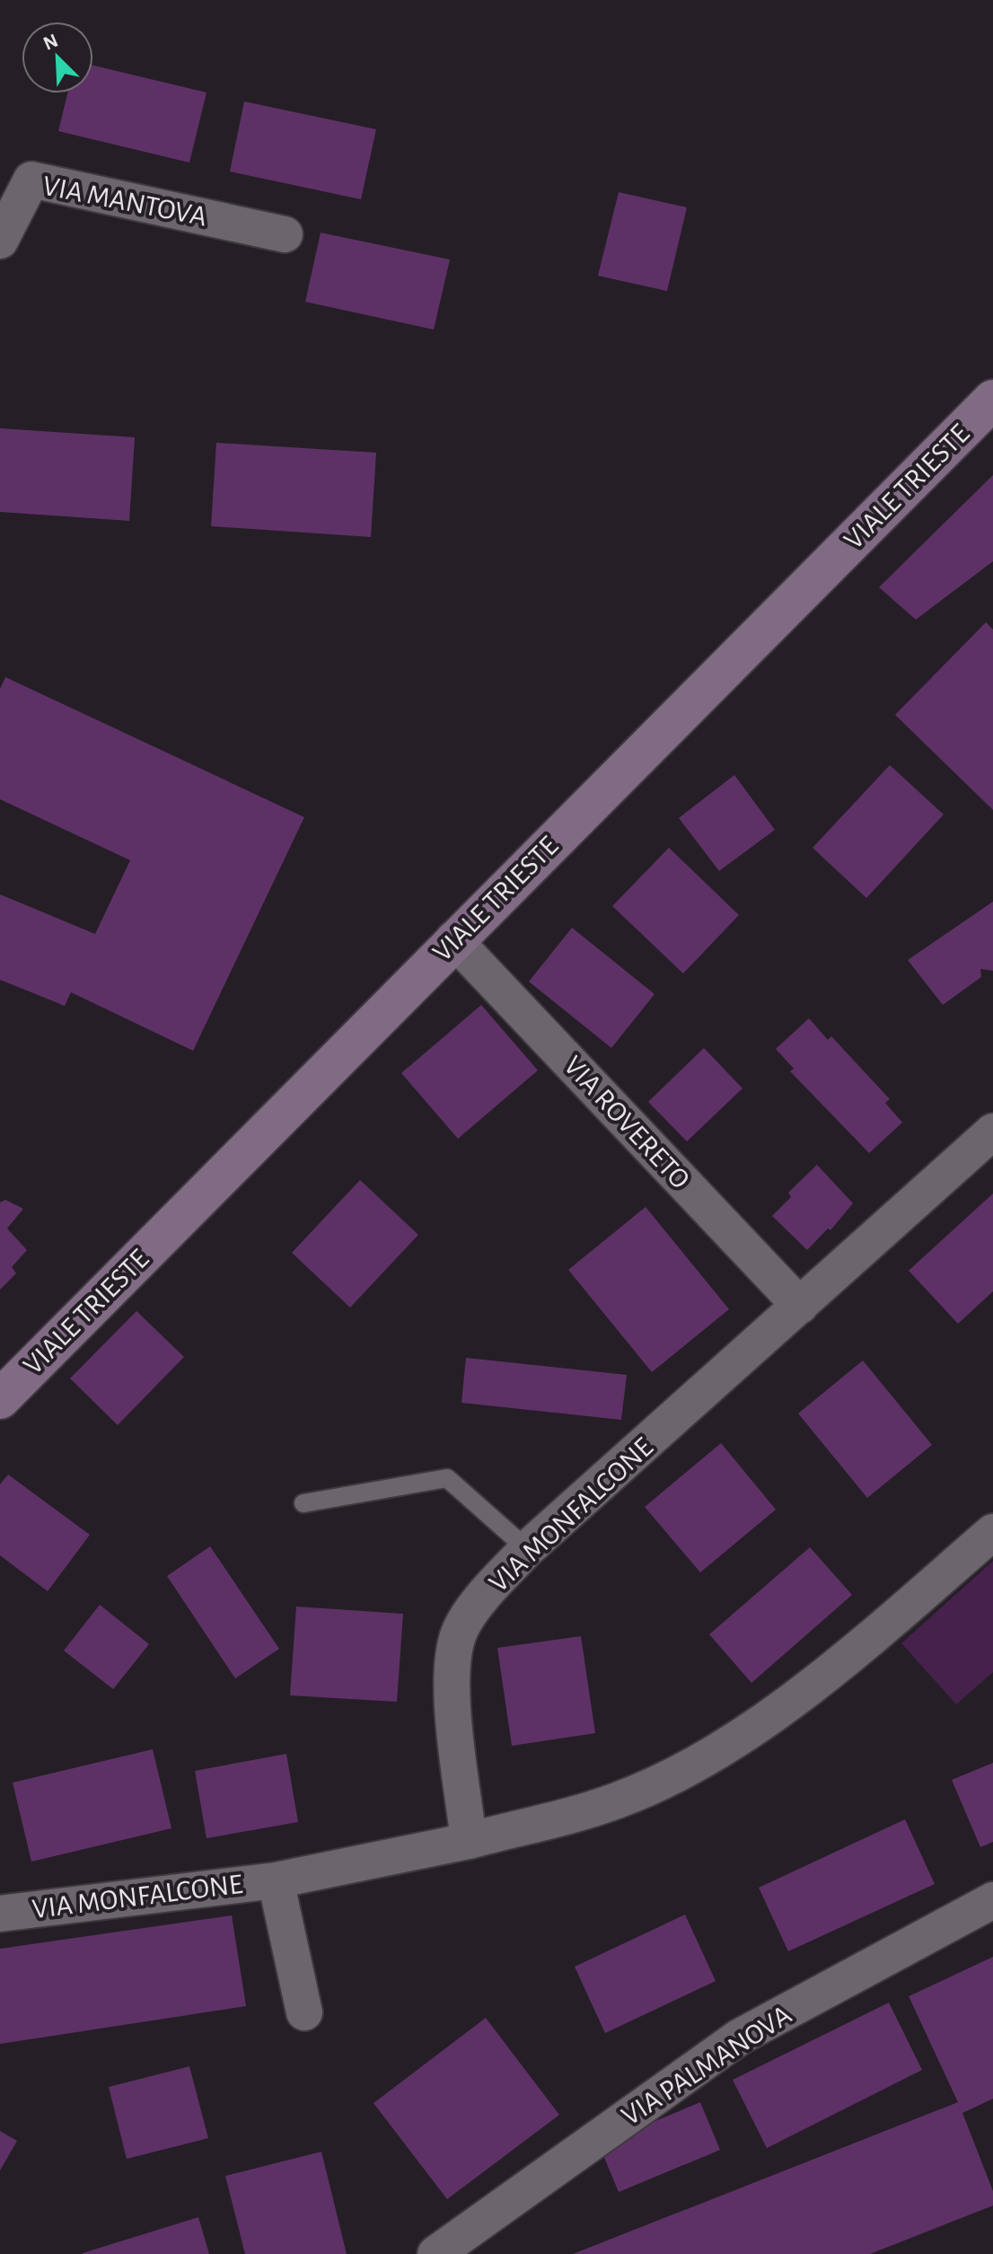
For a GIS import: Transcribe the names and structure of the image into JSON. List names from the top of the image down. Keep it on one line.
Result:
{"streets":{"main road":["VIALE TRIESTE"],"street":["VIA MANTOVA","VIA ROVERETO","VIA MONFALCONE","VIA PALMANOVA"]},"crossings":[["VIALE TRIESTE","VIA ROVERETO"],["VIA ROVERETO","VIA MONFALCONE"]],"north":"top left"}
